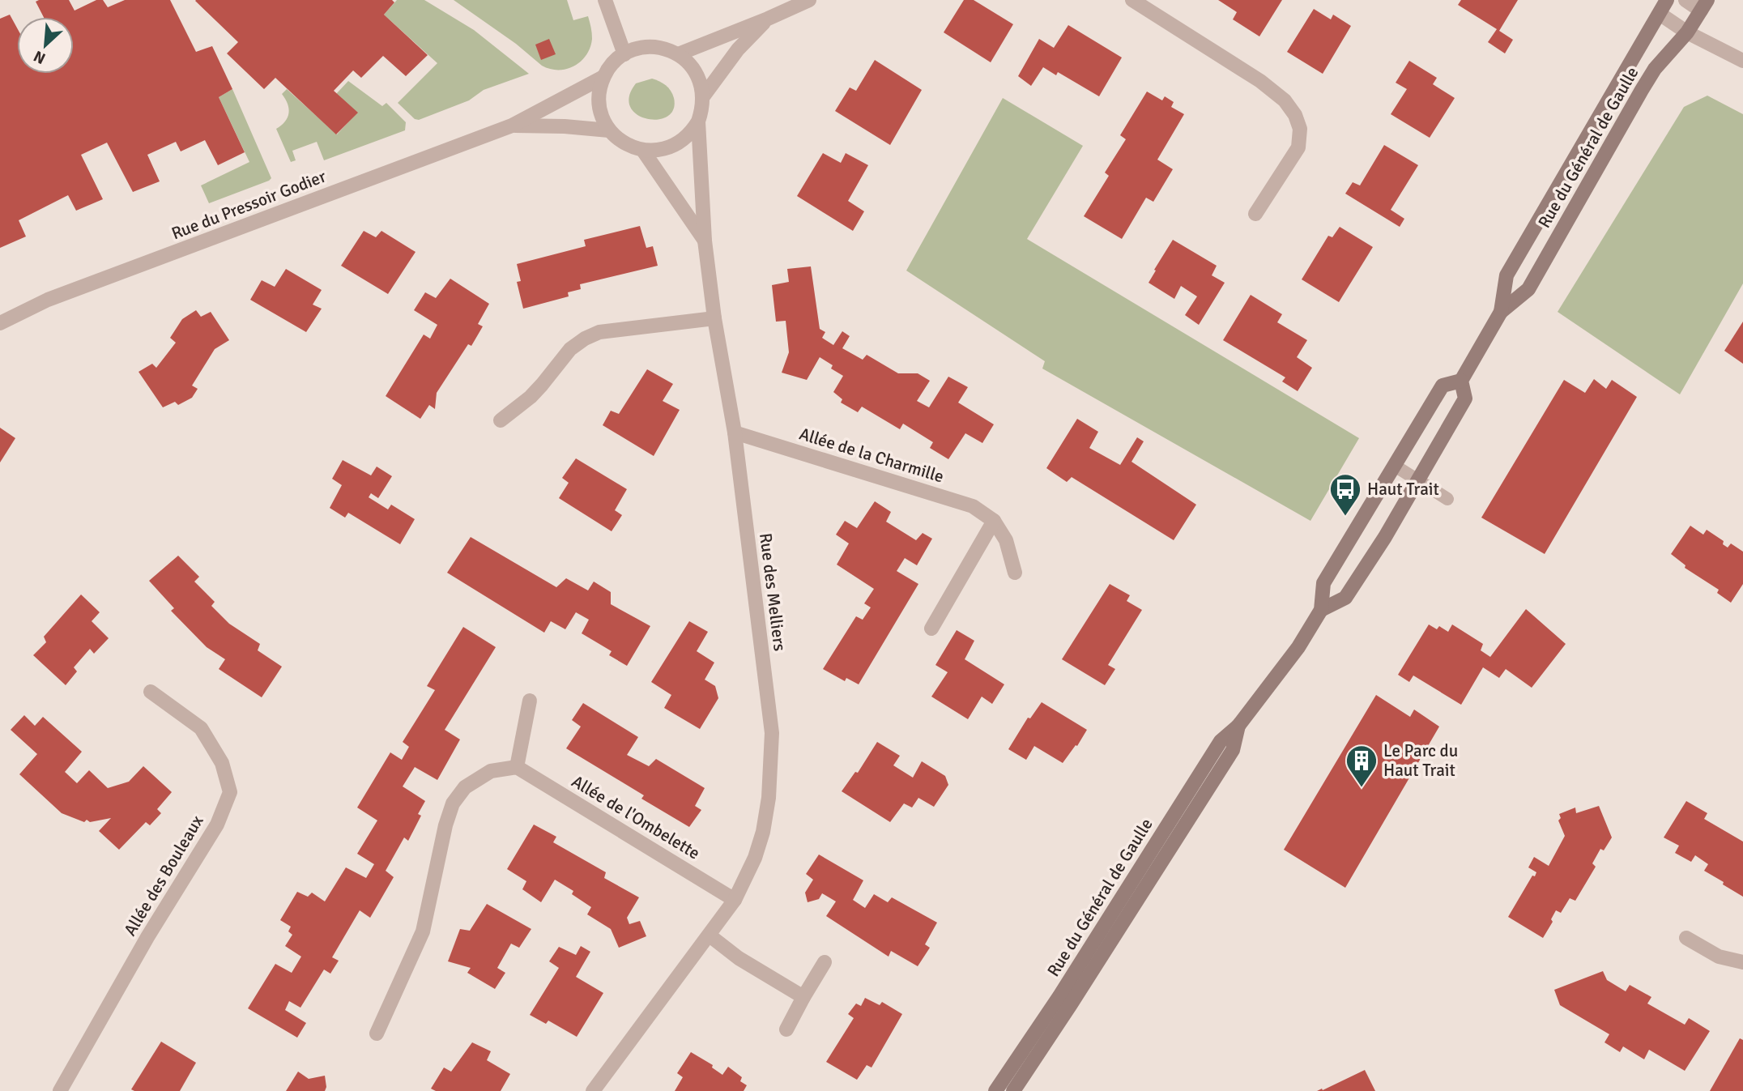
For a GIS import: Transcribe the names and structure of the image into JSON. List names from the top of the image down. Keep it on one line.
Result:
{"streets":{"main road":["Rue du Général de Gaulle"],"street":["Rue du Pressoir Godier","Allée de la Charmille","Rue des Melliers","Allée de l'Ombelette","Allée des Bouleaux"]},"crossings":[["Rue du Pressoir Godier","Rue des Melliers"],["Allée de la Charmille","Rue des Melliers"],["Rue des Melliers","Allée de l'Ombelette"]],"places":{"bus stop":["Haut Trait"],"building":["Le Parc du Haut Trait"]},"north":"bottom left"}
